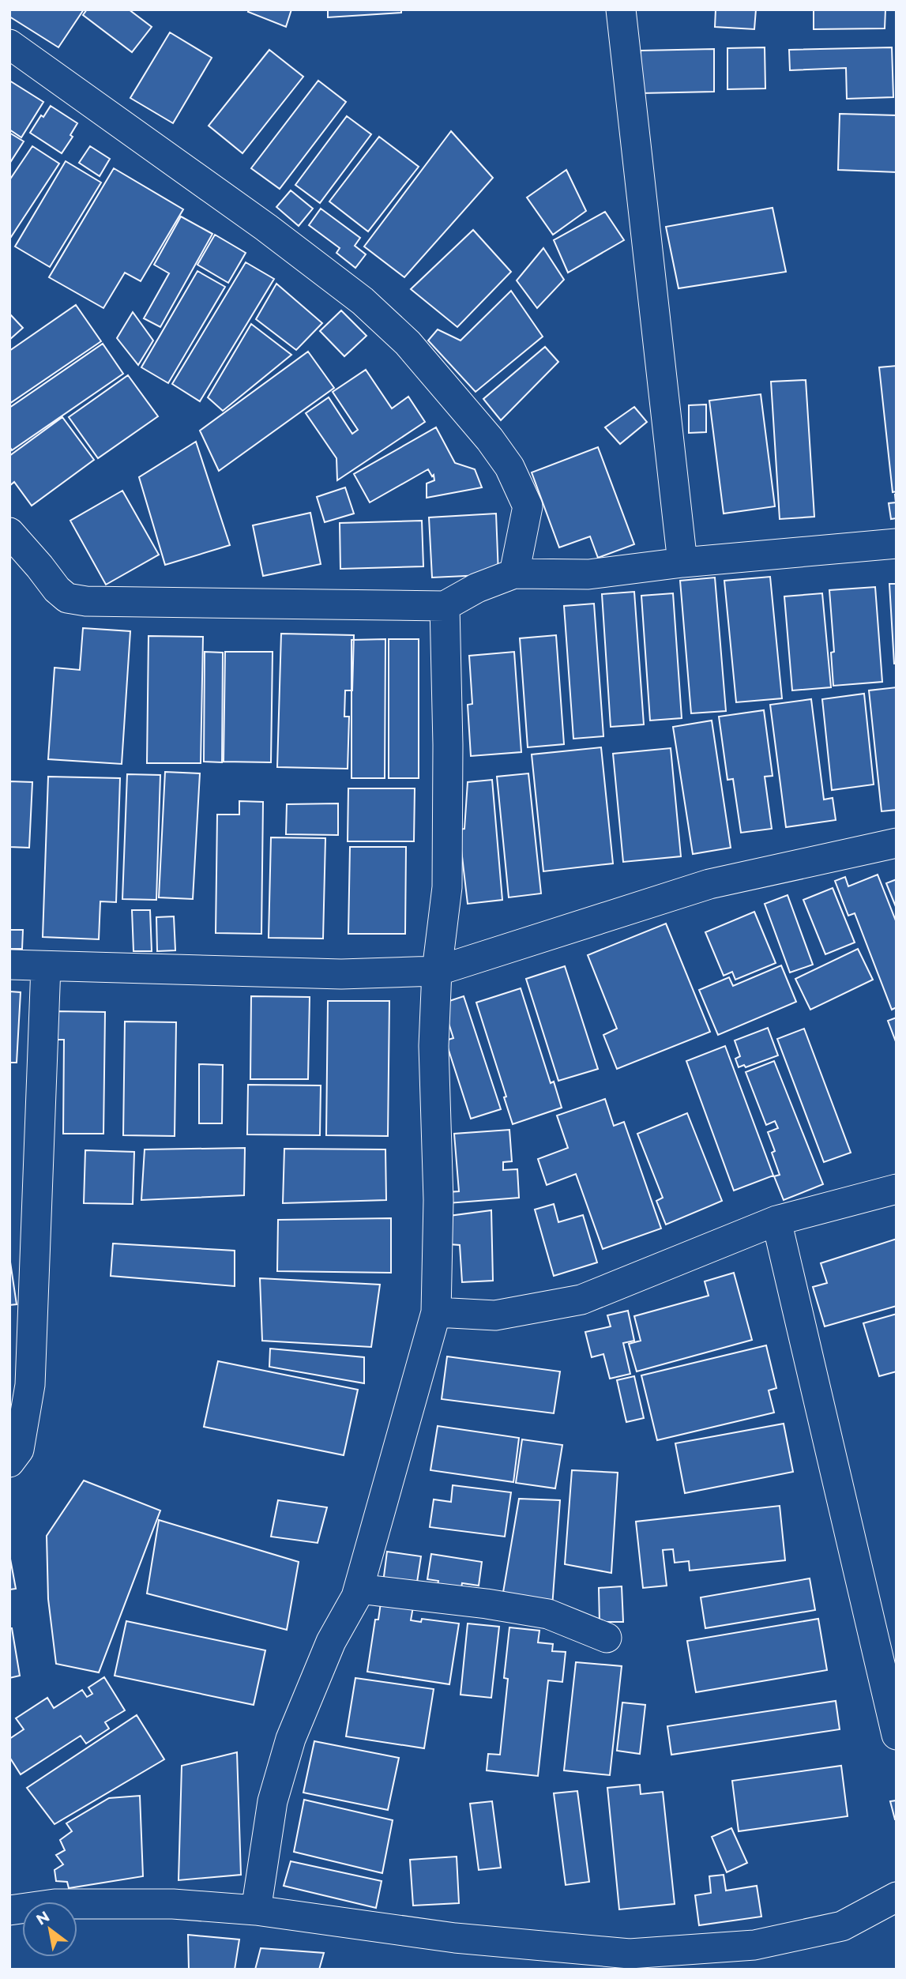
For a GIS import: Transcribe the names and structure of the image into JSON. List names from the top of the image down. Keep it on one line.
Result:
{"north":"top left"}
